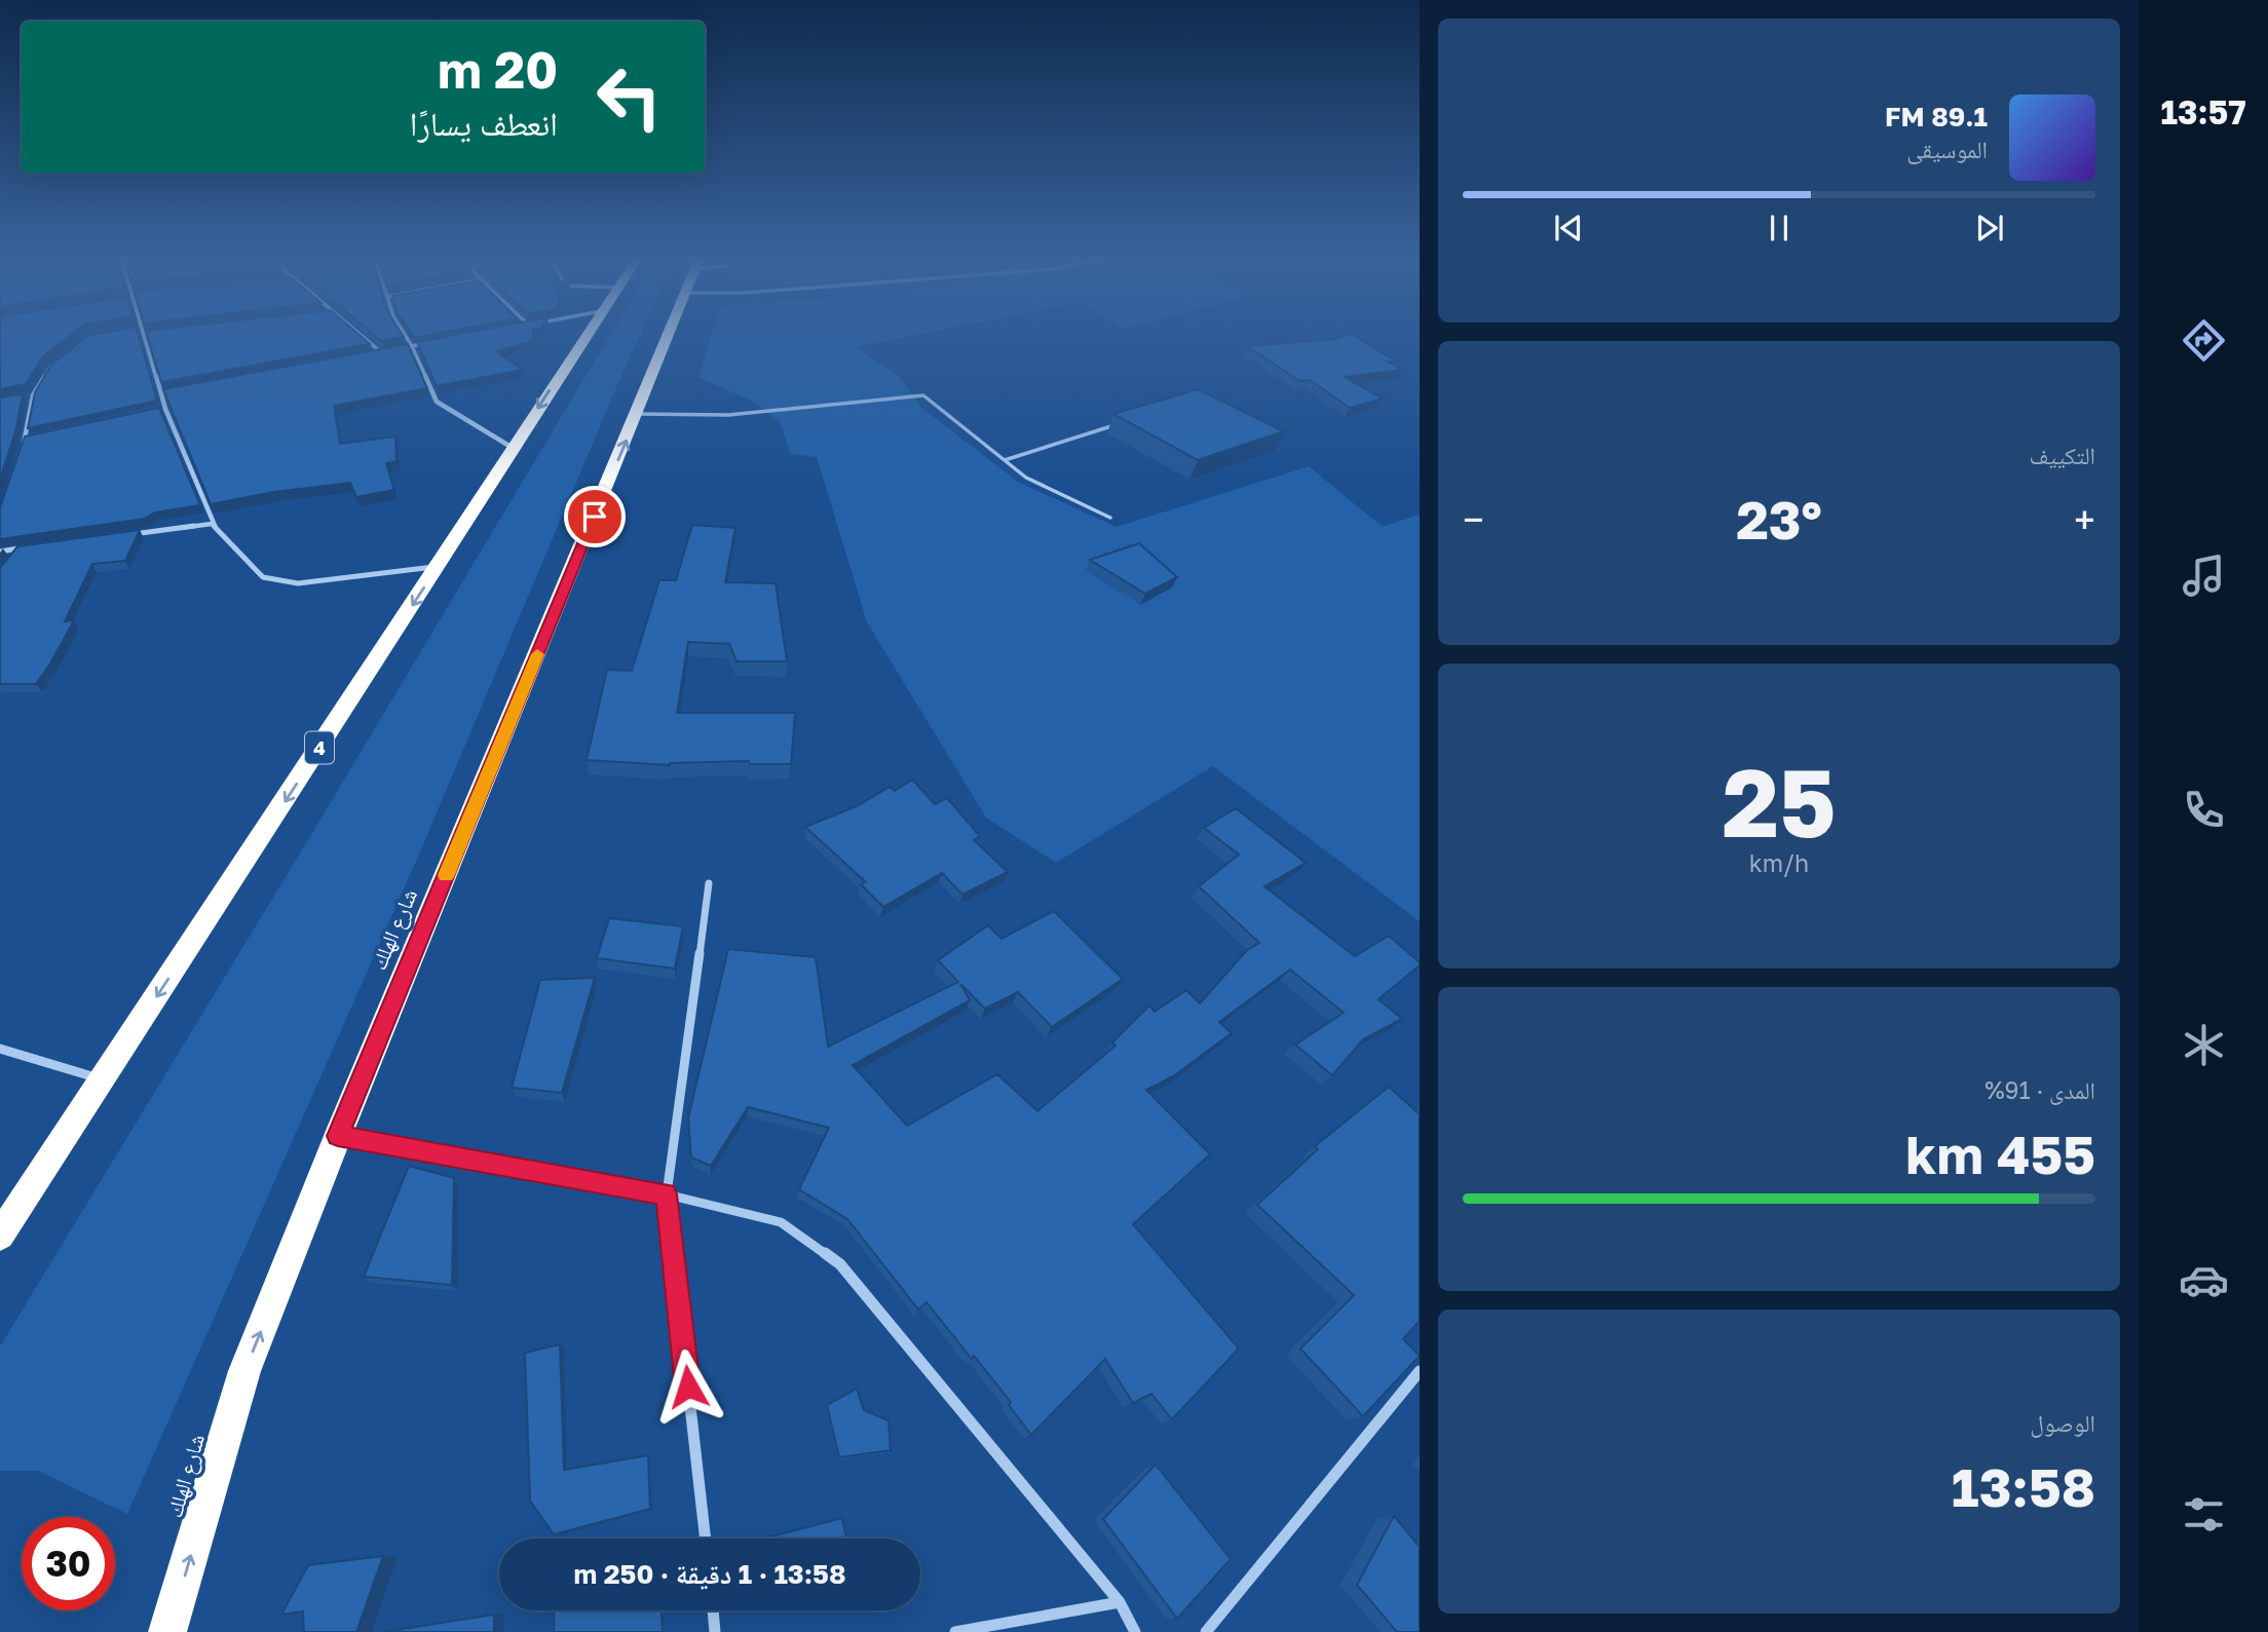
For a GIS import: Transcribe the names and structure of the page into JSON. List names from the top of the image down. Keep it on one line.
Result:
{"streets":{"highway":["4","شارع الهلك"]},"page":{"tabs":"13:57","turn":["20 m","انعطف يسارًا"],"song":["89.1 FM","الموسيقى"],"tile":["التكييف",["25","km/h"],["المدى · 91%","455 km"],["الوصول","13:58"]],"heat":["−","23°","+"],"limit":"30","trip":"13:58 · 1 دقيقة · 250 m"}}
